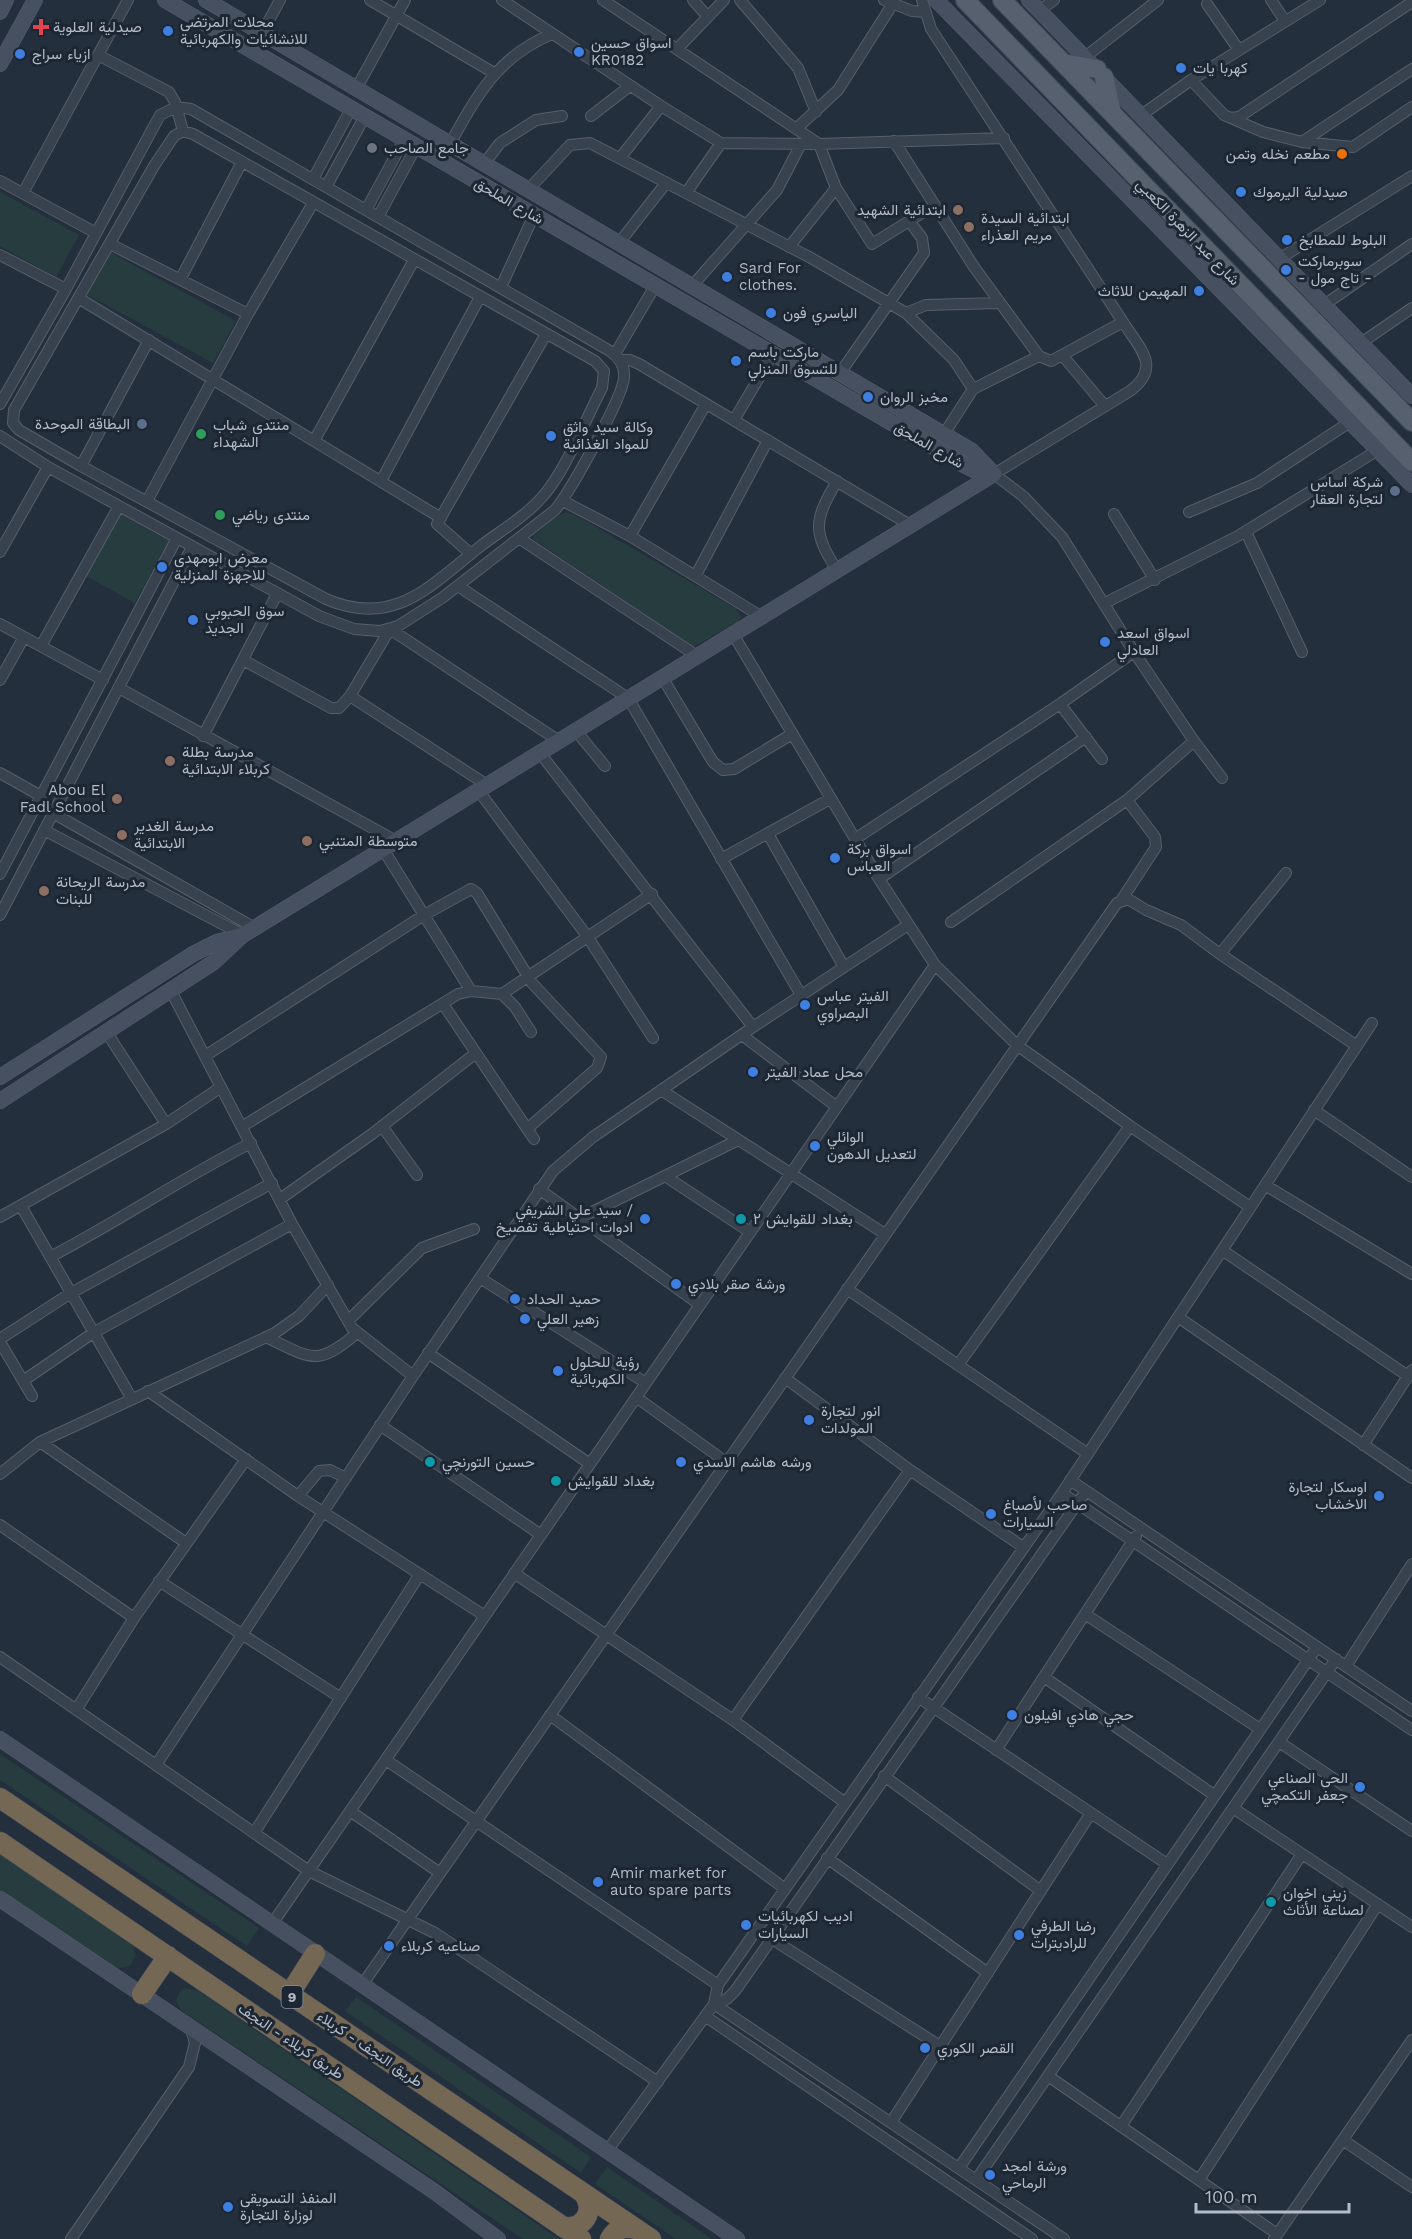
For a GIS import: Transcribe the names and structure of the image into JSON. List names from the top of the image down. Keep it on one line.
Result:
{"streets":{"highway":["9","طريق كربلاء - النجف","طريق النجف - كربلاء"],"main road":["شارع عبد الزهرة الكعبي"],"street":["شارع الملحق"]},"places":{"health":["صيدلية العلوية"],"other":["محلات المرتضى للانشائيات والكهربائية","اسواق حسين KR0182","ازياء سراج","كهربا يات","جامع الصاحب","مطعم نخله وتمن","صيدلية اليرموك","ابتدائية الشهيد","ابتدائية السيدة مريم العذراء","البلوط للمطابخ","سوبرماركت - تاج مول -","Sard For clothes.","المهيمن للاثاث","الياسري فون","ماركت باسم للتسوق المنزلي","مخبز الروان","البطاقة الموحدة","منتدى شباب الشهداء","وكالة سيد واثق للمواد الغذائية","شركة اساس لتجارة العقار","منتدى رياضي","معرض ابومهدي للاجهزة المنزلية","سوق الحبوبي الجديد","اسواق اسعد العادلي","مدرسة بطلة كربلاء الابتدائية","Abou El Fadl School","مدرسة الغدير الابتدائية","متوسطة المتنبي","اسواق بركة العباس","مدرسة الريحانة للبنات","الفيتر عباس البصراوي","محل عماد الفيتر","الوائلي لتعديل الدهون","سيد علي الشريفي / ادوات احتياطية تفصيخ","بغداد للقوايش ٢","ورشة صقر بلادي","حميد الحداد","زهير العلي","رؤية للحلول الكهربائية","انور لتجارة المولدات","حسين التورنچي","ورشه هاشم الاسدي","بغداد للقوايش","اوسكار لتجارة الاخشاب","صاحب لأصباغ السيارات","حجي هادي افيلون","الحي الصناعي جعفر التكمچي","Amir market for auto spare parts","زيني اخوان لصناعة الأثاث","اديب لكهربائيات السيارات","رضا الطرفي للراديترات","صناعيه كربلاء","القصر الكوري","ورشة امجد الرماحي","المنفذ التسويقي لوزارة التجارة"]},"scale_bar":"100 m"}
